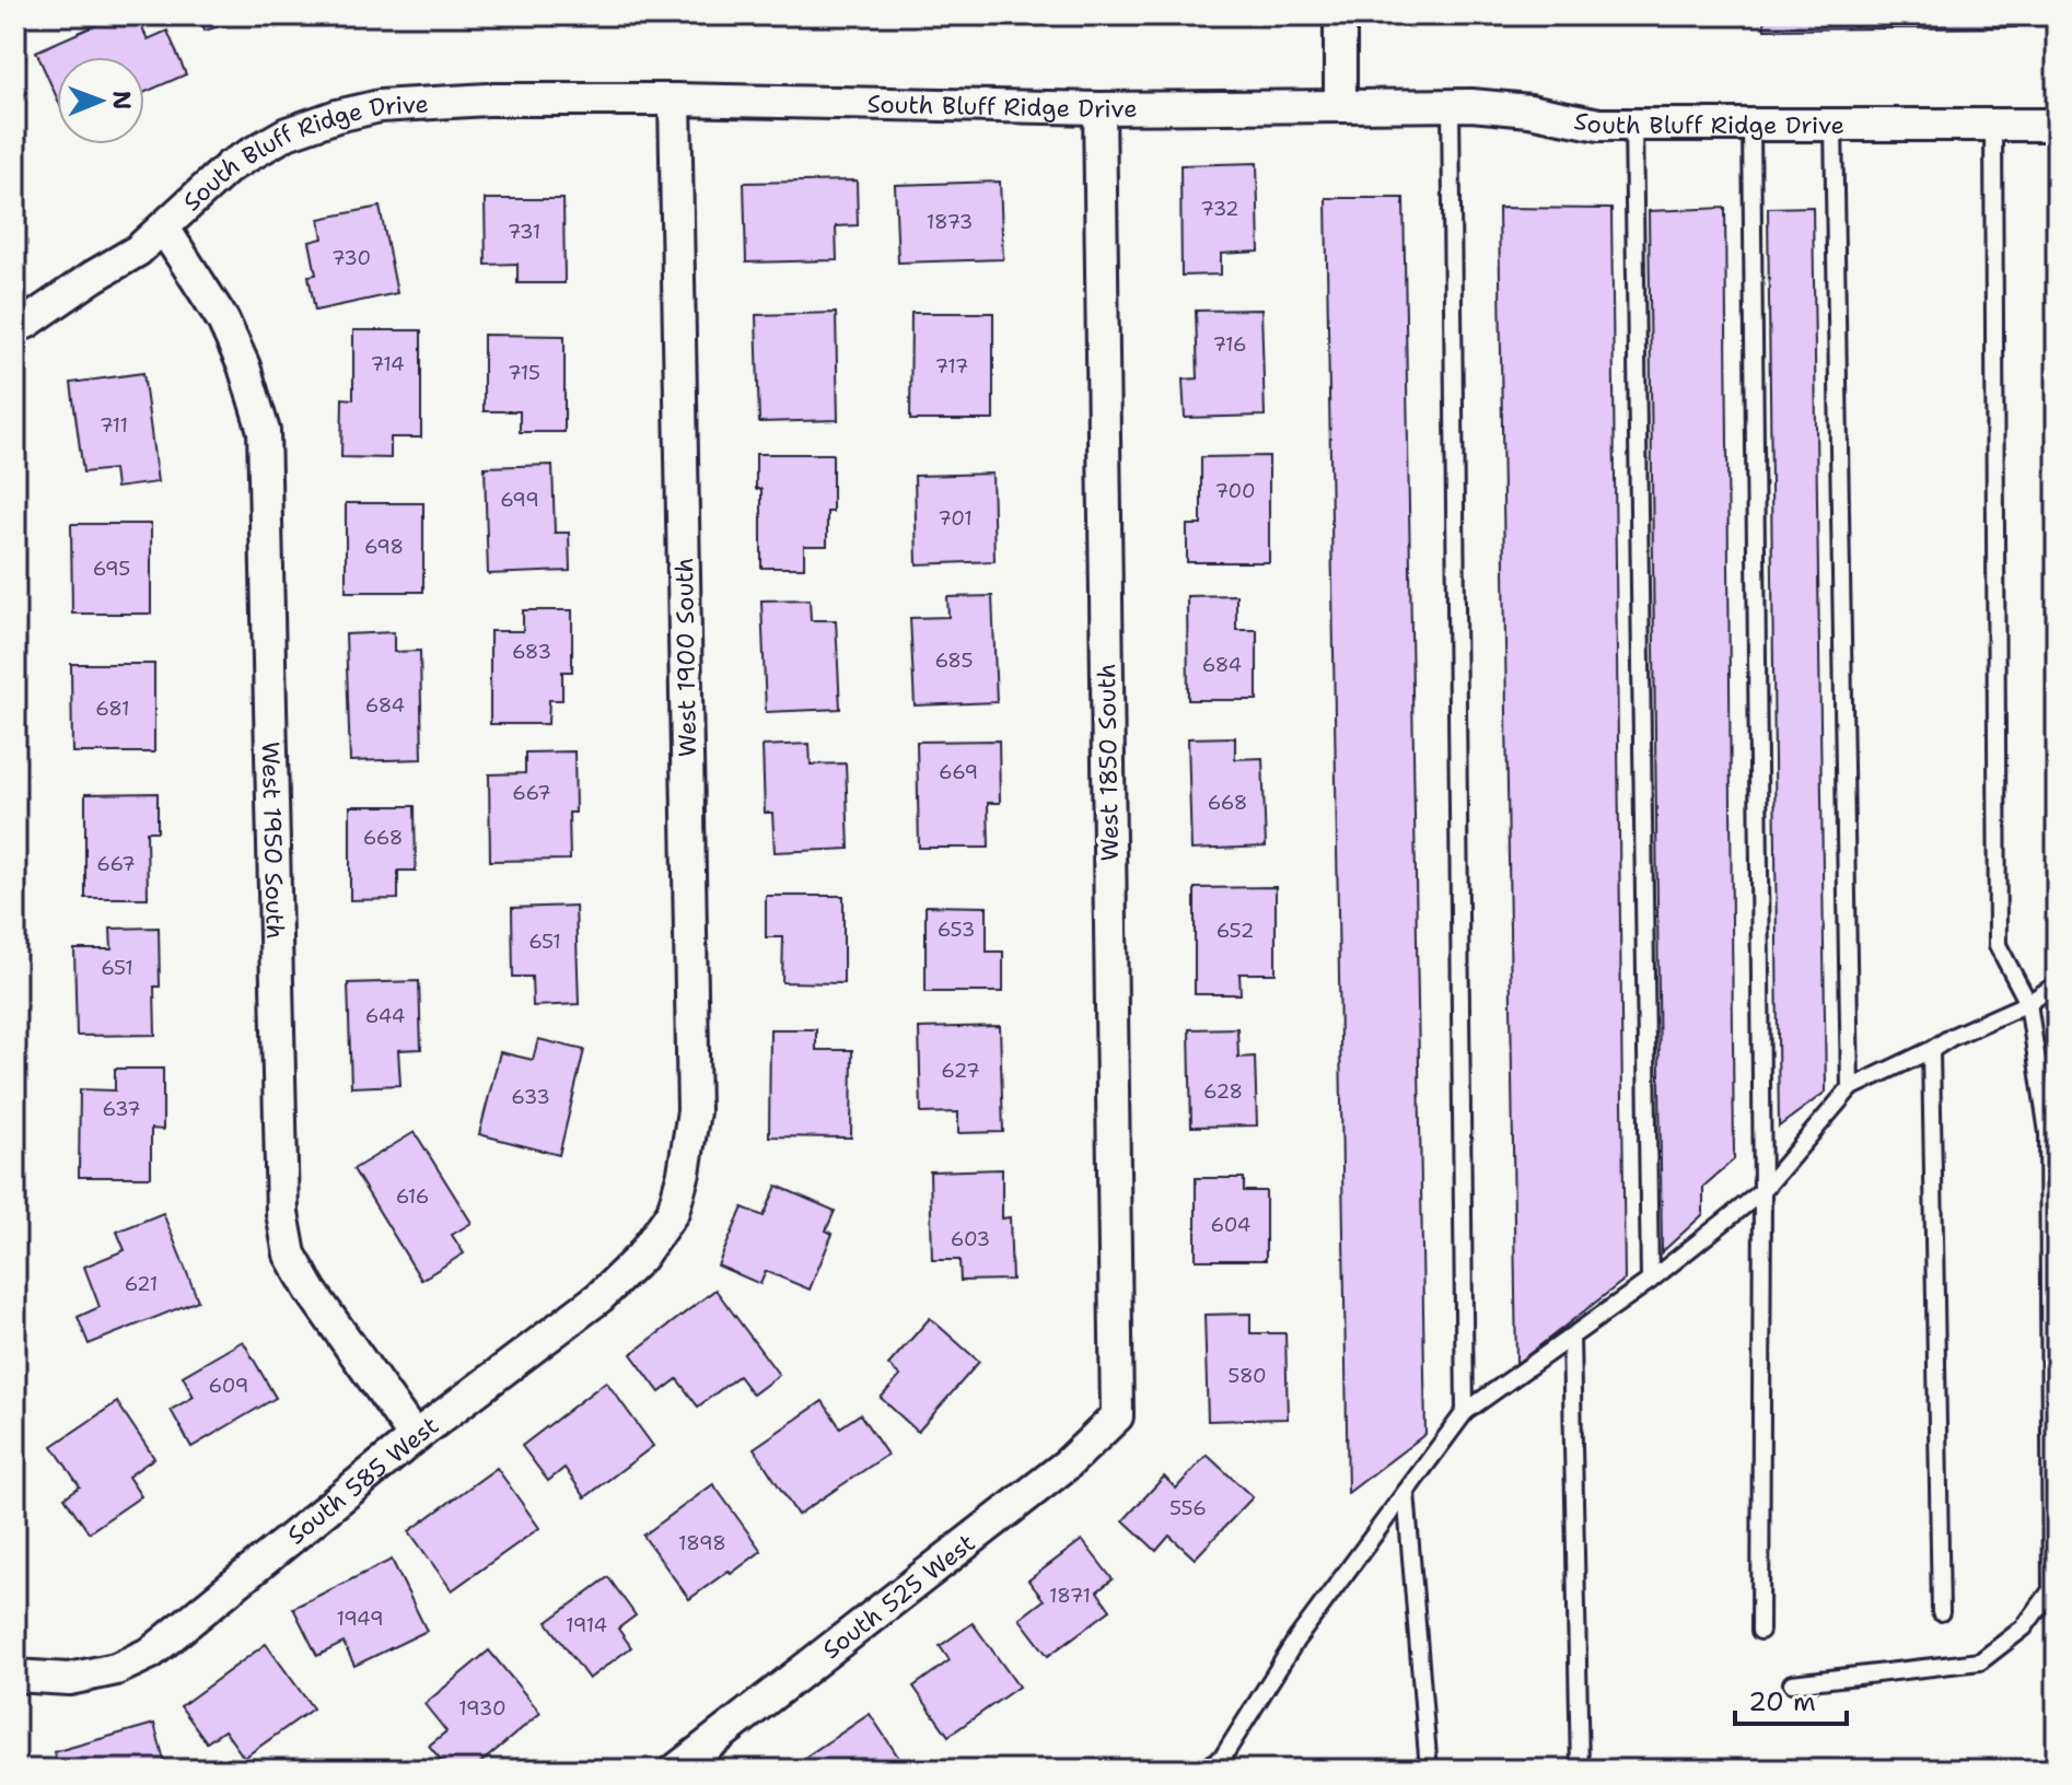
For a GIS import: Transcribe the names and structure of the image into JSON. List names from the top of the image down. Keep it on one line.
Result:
{"streets":{"street":["South Bluff Ridge Drive","West 1900 South","West 1850 South","West 1950 South","South 585 West","South 525 West"]},"crossings":[["South Bluff Ridge Drive","West 1900 South"],["South Bluff Ridge Drive","West 1850 South"],["South Bluff Ridge Drive","West 1950 South"],["West 1900 South","South 585 West"],["West 1850 South","South 525 West"],["West 1950 South","South 585 West"]],"house_numbers":["732","1873","731","730","716","714","717","715","711","700","699","701","698","695","683","685","684","684","681","669","667","668","668","667","653","652","651","651","644","627","628","633","637","616","604","603","621","580","609","556","1898","1871","1949","1914","1930"],"scale_bar":"20 m","north":"right"}
